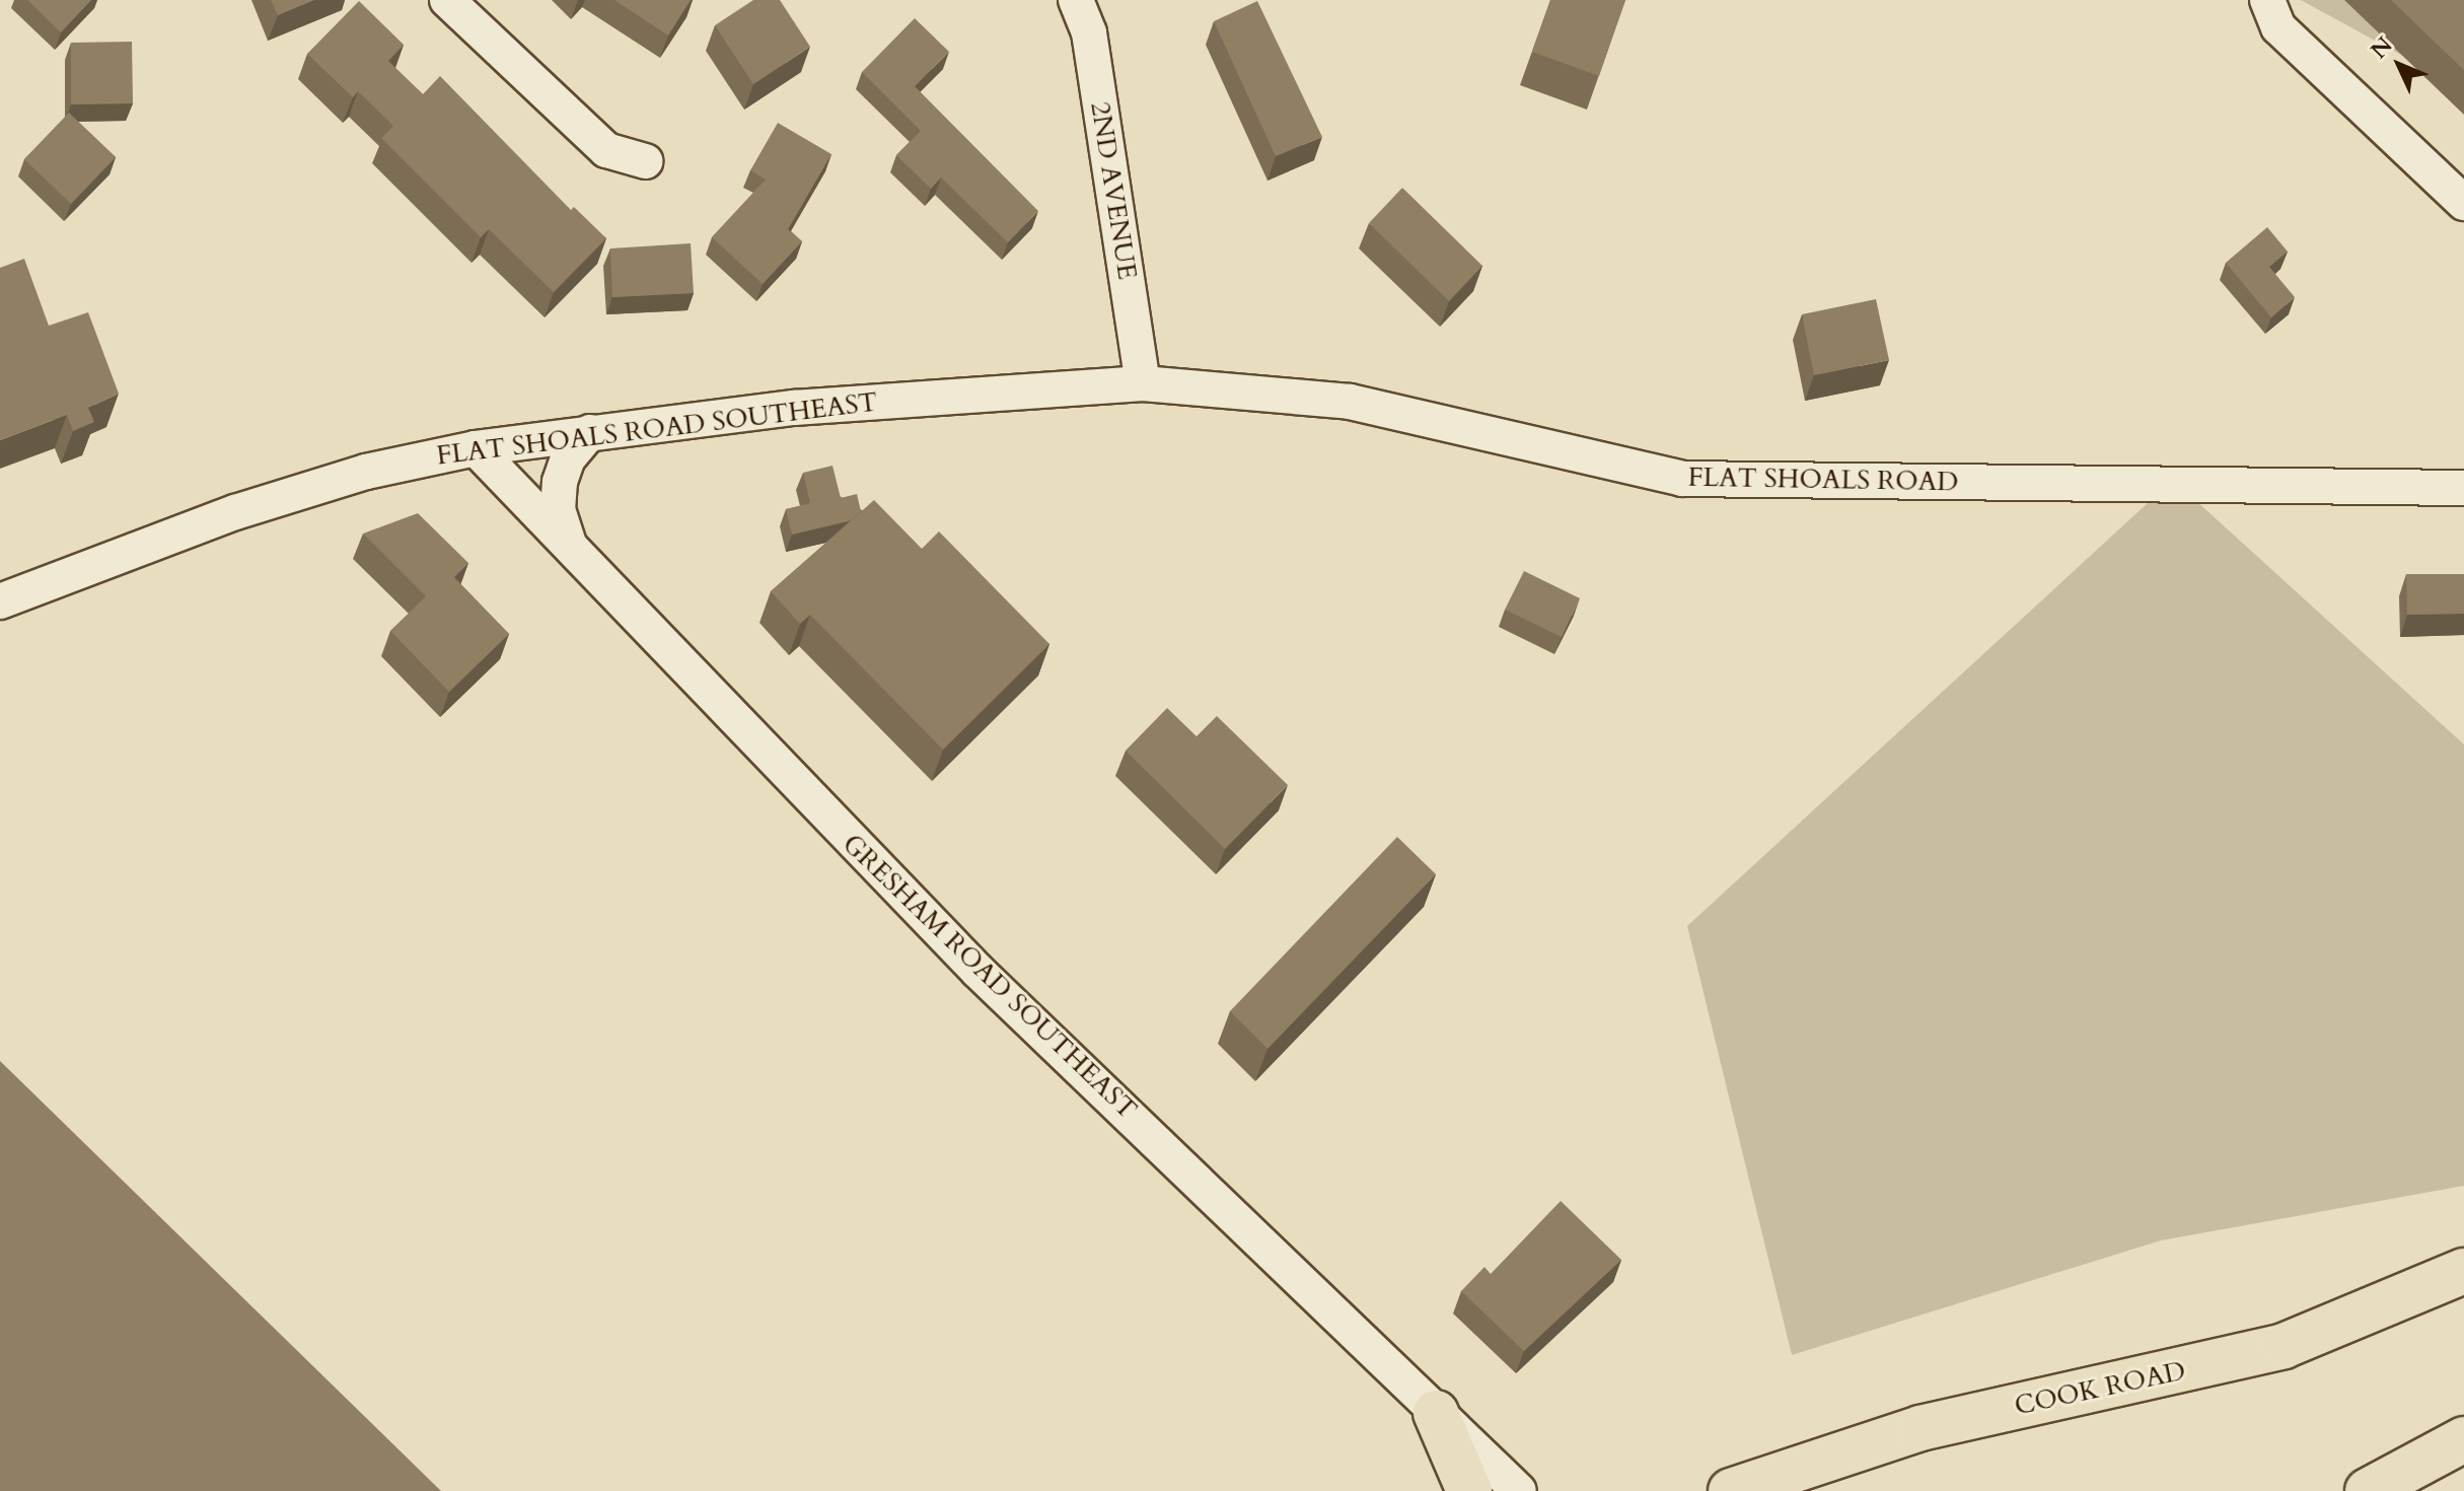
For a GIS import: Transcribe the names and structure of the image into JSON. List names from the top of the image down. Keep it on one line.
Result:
{"streets":{"main road":["COOK ROAD"],"street":["2ND AVENUE","FLAT SHOALS ROAD SOUTHEAST","FLAT SHOALS ROAD","GRESHAM ROAD SOUTHEAST"]},"crossings":[["2ND AVENUE","FLAT SHOALS ROAD SOUTHEAST"],["2ND AVENUE","FLAT SHOALS ROAD"],["FLAT SHOALS ROAD SOUTHEAST","FLAT SHOALS ROAD"],["FLAT SHOALS ROAD SOUTHEAST","GRESHAM ROAD SOUTHEAST"]],"north":"top left"}
